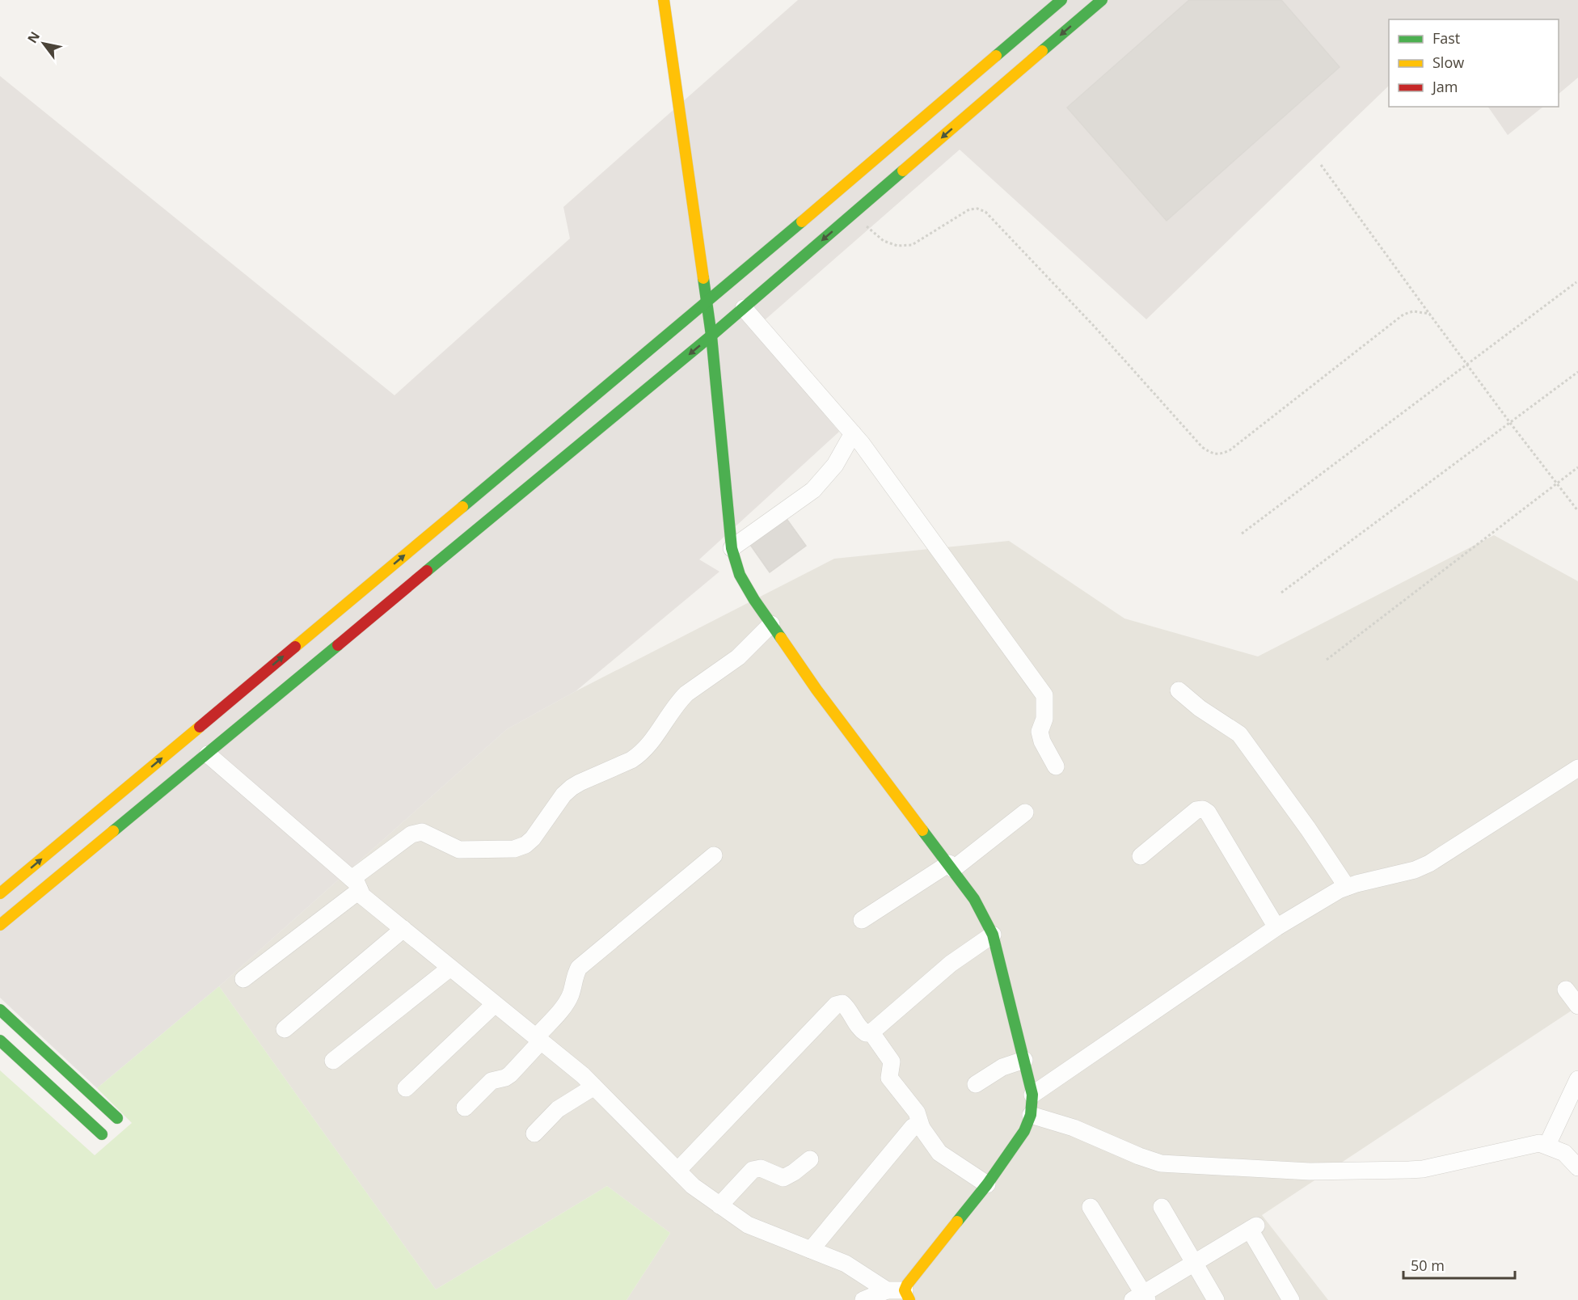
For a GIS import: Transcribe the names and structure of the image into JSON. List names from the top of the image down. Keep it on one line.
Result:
{"legend":["Fast","Slow","Jam"],"scale_bar":"50 m","north":"top left"}
